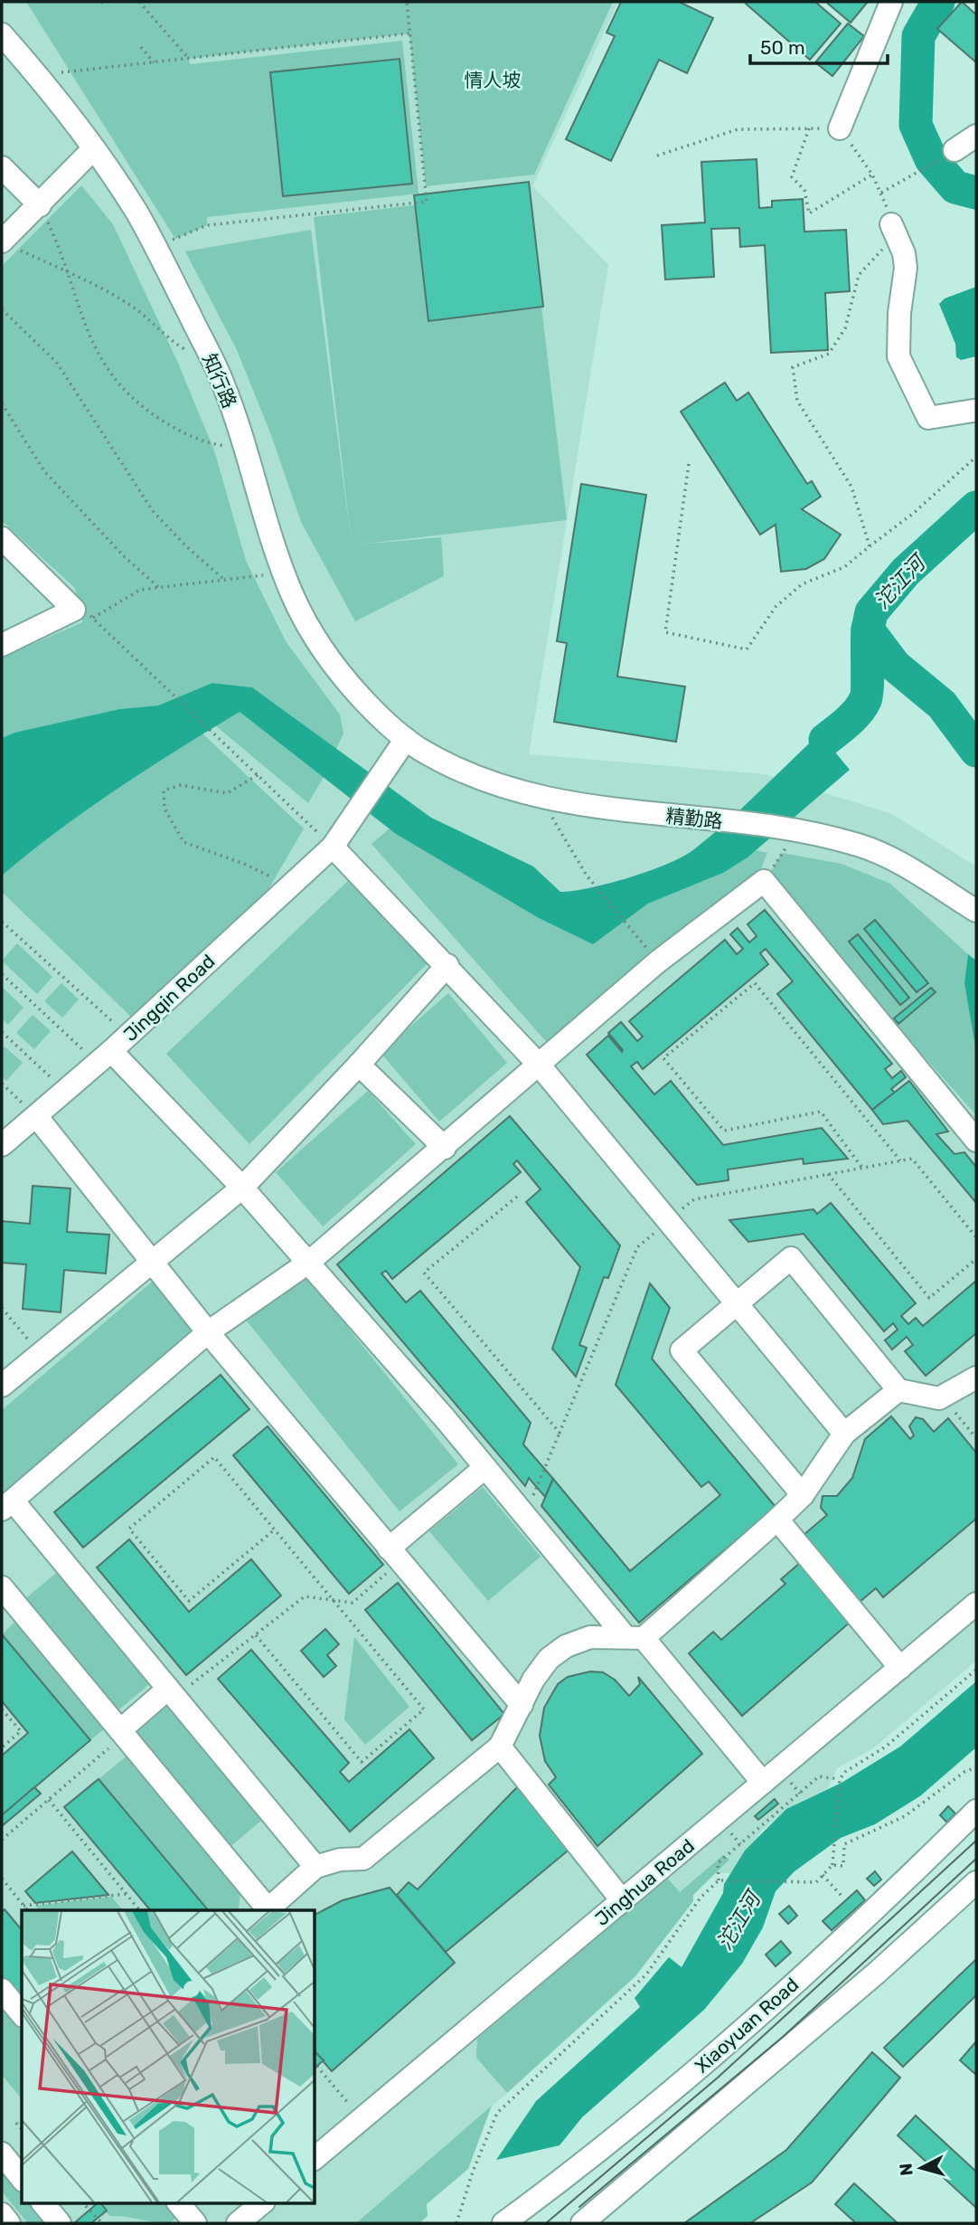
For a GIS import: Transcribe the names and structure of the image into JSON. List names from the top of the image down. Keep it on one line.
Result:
{"streets":{"street":["知行路","精勤路","Jingqin Road","Jinghua Road","Xiaoyuan Road"]},"crossings":[["知行路","精勤路"],["知行路","Jingqin Road"],["精勤路","Jingqin Road"]],"water":["沱江河"],"parks":["情人坡"],"scale_bar":"50 m","north":"left"}
